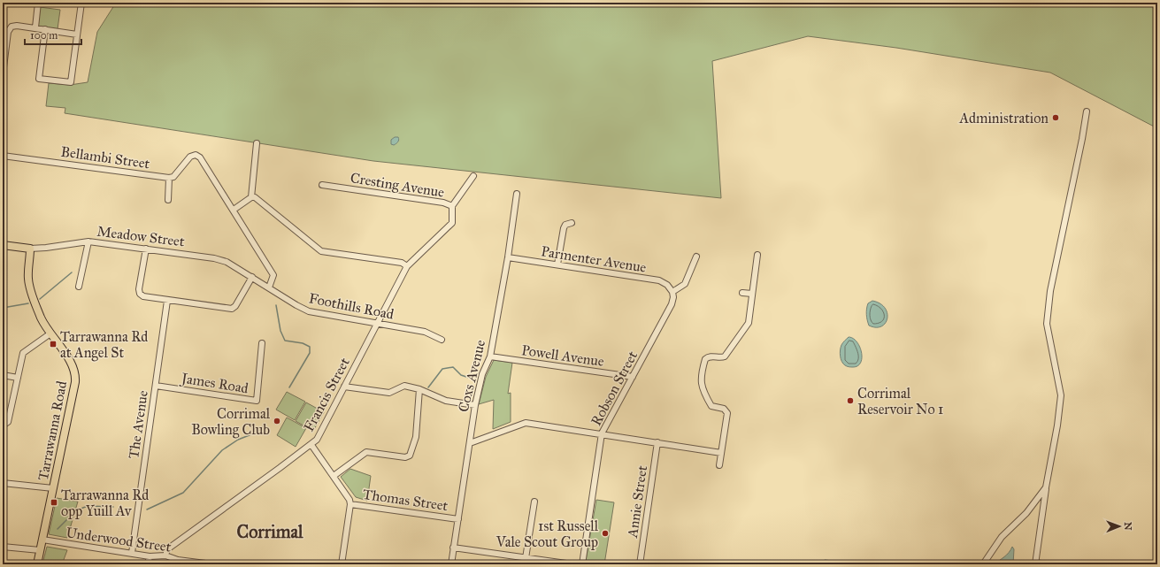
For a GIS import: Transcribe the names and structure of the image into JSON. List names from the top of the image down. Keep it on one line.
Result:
{"streets":{"main road":["Meadow Street","Tarrawanna Road"],"street":["Bellambi Street","Cresting Avenue","Parmenter Avenue","Foothills Road","Powell Avenue","Coxs Avenue","James Road","Robson Street","Francis Street","The Avenue","Thomas Street","Annie Street","Underwood Street"]},"crossings":[["Cresting Avenue","Francis Street"],["Meadow Street","Foothills Road"],["Meadow Street","Tarrawanna Road"],["Parmenter Avenue","Coxs Avenue"],["Parmenter Avenue","Robson Street"],["Foothills Road","Francis Street"],["Powell Avenue","Coxs Avenue"],["Powell Avenue","Robson Street"],["Coxs Avenue","Thomas Street"],["James Road","The Avenue"],["Francis Street","Underwood Street"],["The Avenue","Underwood Street"],["Tarrawanna Road","Underwood Street"]],"districts":["Corrimal"],"places":{"other":["Administration","Corrimal Reservoir No 1","Corrimal Bowling Club","1st Russell Vale Scout Group"],"transit":["Tarrawanna Rd at Angel St","Tarrawanna Rd opp Yuill Av"]},"scale_bar":"100 m","north":"right"}
